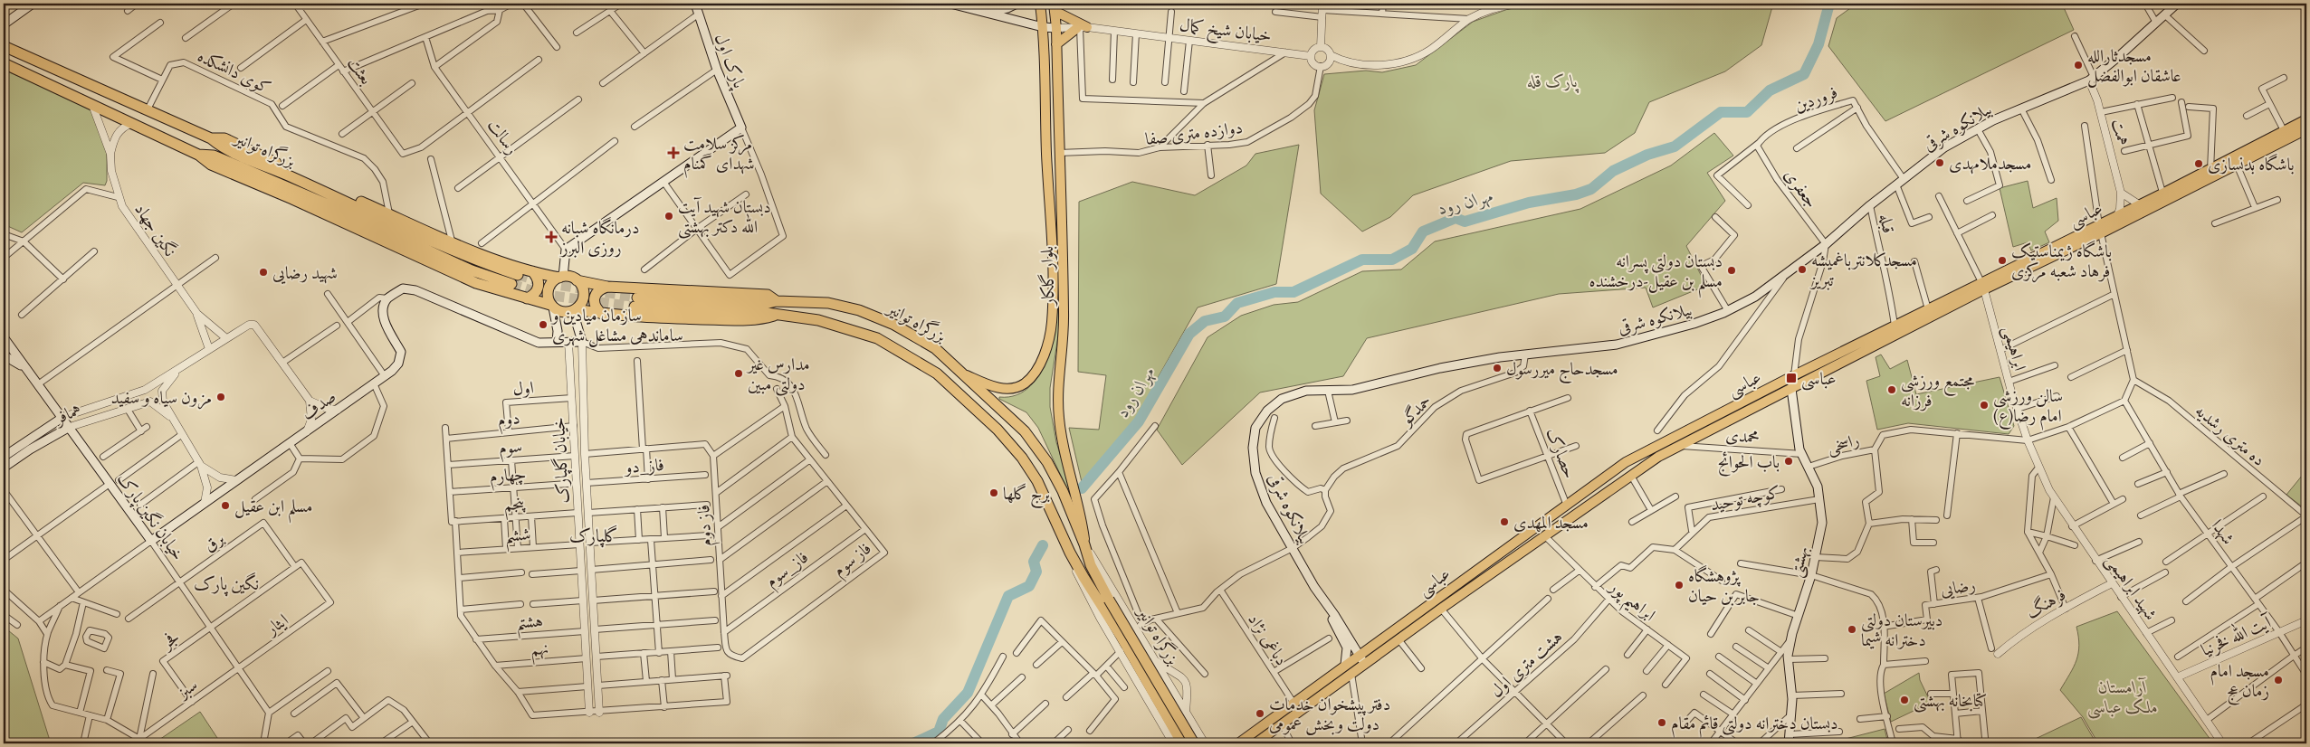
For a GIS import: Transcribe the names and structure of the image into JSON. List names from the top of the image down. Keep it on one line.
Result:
{"streets":{"highway":["بزرگراه توانیر"],"main road":["پارک اول","بیلانکوه شرقی","عباسى","بلوار گلکار","صدف","همافر","خیابان نگین پارک","بهشتی"],"street":["خیابان شیخ کمال","بعثت","کوی دانشکده","فروردین","همت","دوازده متری صفا","رسالت","جعفری","قبله","نگین جهاد","ابراهیمی","اول","حمدگو","دوم","ده متری رشدیه","محمدی","راسخی","سوم","حصارک","خیابان گلپارک","فاز_دو","چهارم","کوچه توحید","پنجم","فاز دوم","شهدا","ششم","برق","فاز سوم","فاز_سوم","رضایی","شهید ابراهیمی","ابراهیم پور","فرهنگ","هشتم","ایثار","آیت الله فخرنیا","فجر","دباغی نژاد","نهم","هشت متری اول","سبز"]},"crossings":[["خیابان شیخ کمال","دوازده متری صفا"],["خیابان شیخ کمال","بلوار گلکار"],["بعثت","رسالت"],["کوی دانشکده","بزرگراه توانیر"],["فروردین","بیلانکوه شرقی"],["فروردین","جعفری"],["بیلانکوه شرقی","همت"],["بیلانکوه شرقی","جعفری"],["بیلانکوه شرقی","عباسى"],["بیلانکوه شرقی","قبله"],["بیلانکوه شرقی","حمدگو"],["همت","عباسى"],["دوازده متری صفا","بلوار گلکار"],["بزرگراه توانیر","نگین جهاد"],["بزرگراه توانیر","بلوار گلکار"],["عباسى","قبله"],["عباسى","ابراهیمی"],["عباسى","محمدی"],["عباسى","حصارک"],["عباسى","بهشتی"],["عباسى","ابراهیم پور"],["عباسى","دباغی نژاد"],["ابراهیمی","راسخی"],["ابراهیمی","شهید ابراهیمی"],["اول","دوم"],["اول","خیابان گلپارک"],["صدف","همافر"],["صدف","خیابان نگین پارک"],["همافر","خیابان نگین پارک"],["دوم","خیابان گلپارک"],["محمدی","بهشتی"],["راسخی","بهشتی"],["راسخی","شهید ابراهیمی"],["سوم","خیابان گلپارک"],["خیابان گلپارک","فاز_دو"],["خیابان گلپارک","پنجم"],["خیابان گلپارک","ششم"],["خیابان گلپارک","هشتم"],["خیابان گلپارک","نهم"],["کوچه توحید","بهشتی"],["خیابان نگین پارک","برق"],["خیابان نگین پارک","ایثار"],["خیابان نگین پارک","فجر"],["خیابان نگین پارک","سبز"],["فاز دوم","فاز سوم"],["فاز دوم","فاز_سوم"],["شهدا","آیت الله فخرنیا"],["برق","ایثار"],["فاز سوم","فاز_سوم"],["شهید ابراهیمی","فرهنگ"],["شهید ابراهیمی","آیت الله فخرنیا"],["ابراهیم پور","هشت متری اول"],["ایثار","سبز"],["فجر","سبز"]],"districts":["گلپارک","نگین پارک"],"water":["مهران رود"],"parks":["پارک قله","آرامستان ملک عباسی"],"places":{"other":["مسجدثارالله عاشقان ابوالفضل","مسجدملامهدی","باشگاه بدنسازی","دبستان شهید آیت الله دکتر بهشتی","باشگاه ژیمناستیک فرهاد شعبه مرکزی","مسجدکلانترباغمیشه تبریز","دبستان دولتی پسرانه مسلم بن عقیل-درخشنده","شهید رضایی","سازمان میادین و ساماندهی مشاغل شهری","مسجدحاج میررسول","مدارس غیر دولتی مبین","مجتمع ورزشی فرزانه","مزون سیاه و سفید","سالن ورزشی امام رضا(ع)","باب الحوائج","برج گلها","مسلم ابن عقیل","مسجد المهدی","پژوهشگاه جابر بن حیان","دبیرستان دولتی دخترانه شیما","مسجد امام زمان عج","کتابخانه بهشتی","دفترپیشخوان خدمات دولت وبخش عمومی","دبستان دخترانه دولتی قائم مقام"],"health":["مرکز سلامت شهدای گمنام","درمانگاه شبانه روزی البرز"],"transit":["عباسی"]}}
